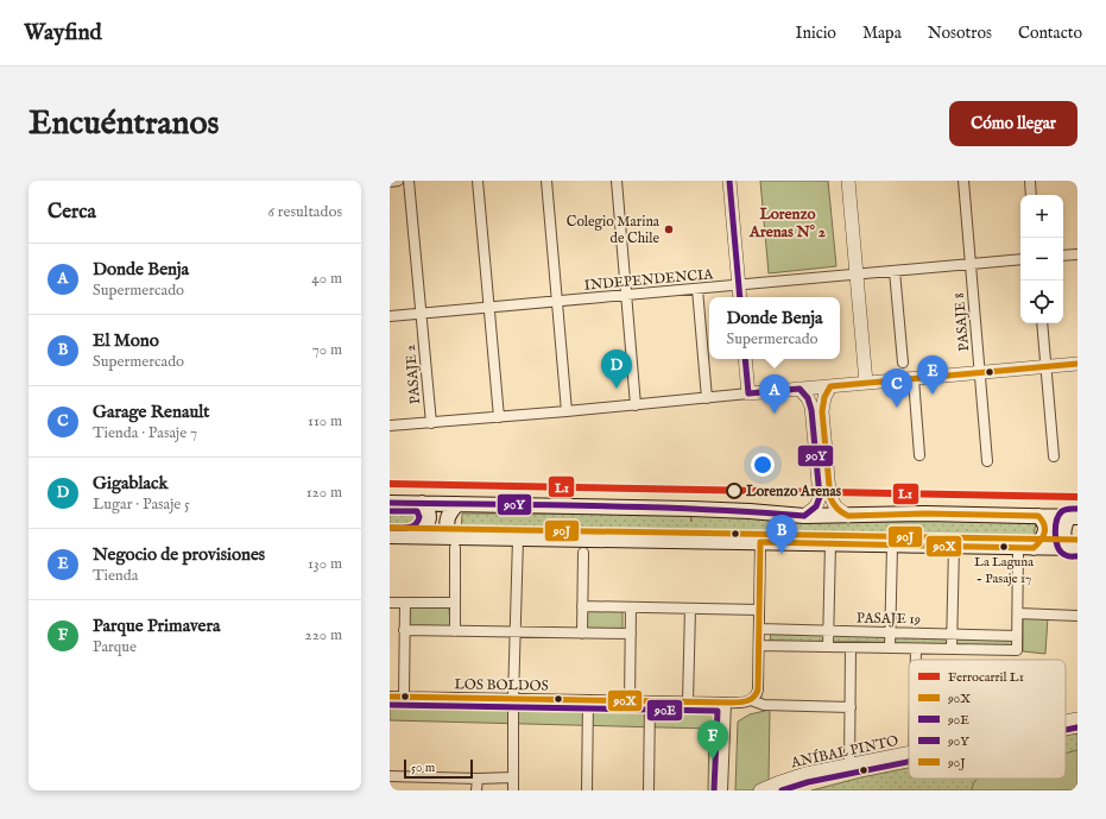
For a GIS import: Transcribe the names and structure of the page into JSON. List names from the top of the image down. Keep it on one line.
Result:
{"streets":{"street":["INDEPENDENCIA","PASAJE 8","PASAJE 2","PASAJE 19","LOS BOLDOS","ANÍBAL PINTO"]},"crossings":[["INDEPENDENCIA","PASAJE 8"],["INDEPENDENCIA","PASAJE 2"]],"districts":["Lorenzo Arenas N° 2"],"places":["Colegio Marina de Chile","Lorenzo Arenas","La Laguna - Pasaje 17"],"lines":["transit line 90Y","transit line 90X","rail line L1","transit line 90E","transit line 90J"],"legend":["Ferrocarril L1","90X","90E","90Y","90J"],"scale_bar":"50 m","page":{"header":"Wayfind","nav":["Inicio","Mapa","Nosotros","Contacto"],"buttons":"Cómo llegar","title":"Encuéntranos","heading":["Cerca","6 resultados"],"map_buttons":["+","−"],"list":[{"mark":"A","name":"Donde Benja","note":"Supermercado","value":"40 m"},{"mark":"B","name":"El Mono","note":"Supermercado","value":"70 m"},{"mark":"C","name":"Garage Renault","note":"Tienda · Pasaje 7","value":"110 m"},{"mark":"D","name":"Gigablack","note":"Lugar · Pasaje 5","value":"120 m"},{"mark":"E","name":"Negocio de provisiones","note":"Tienda","value":"130 m"},{"mark":"F","name":"Parque Primavera","note":"Parque","value":"220 m"}],"popup":["Donde Benja","Supermercado"],"pins":["D","E","C","A","B","F"],"scale":"50 m"}}
